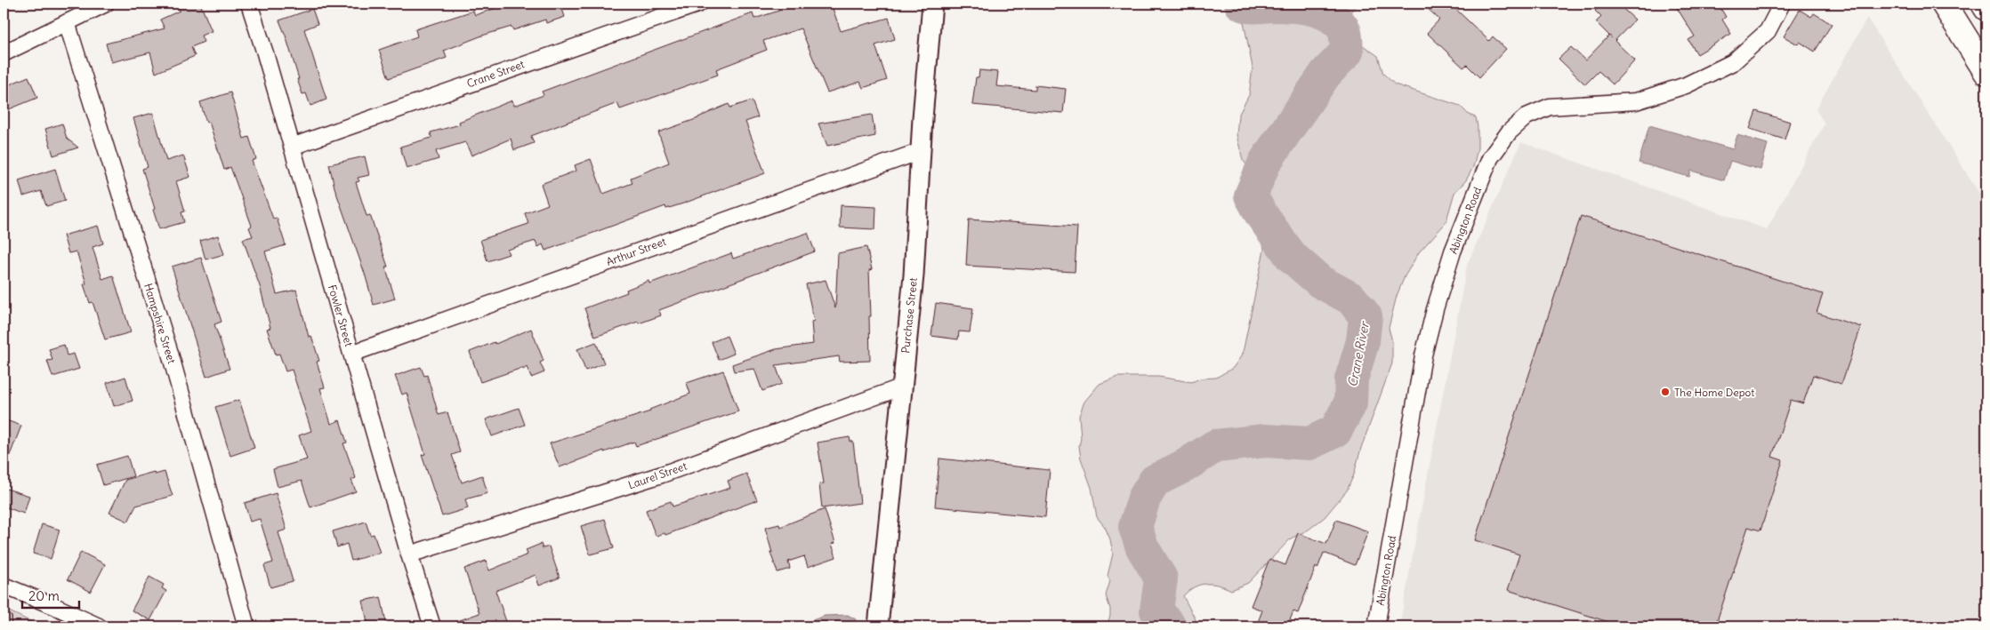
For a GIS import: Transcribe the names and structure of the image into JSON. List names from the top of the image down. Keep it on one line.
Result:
{"streets":{"street":["Crane Street","Abington Road","Arthur Street","Fowler Street","Purchase Street","Hampshire Street","Laurel Street"]},"crossings":[["Crane Street","Fowler Street"],["Arthur Street","Fowler Street"],["Arthur Street","Purchase Street"],["Fowler Street","Laurel Street"],["Purchase Street","Laurel Street"]],"water":["Crane River"],"places":["The Home Depot"],"scale_bar":"20 m"}
